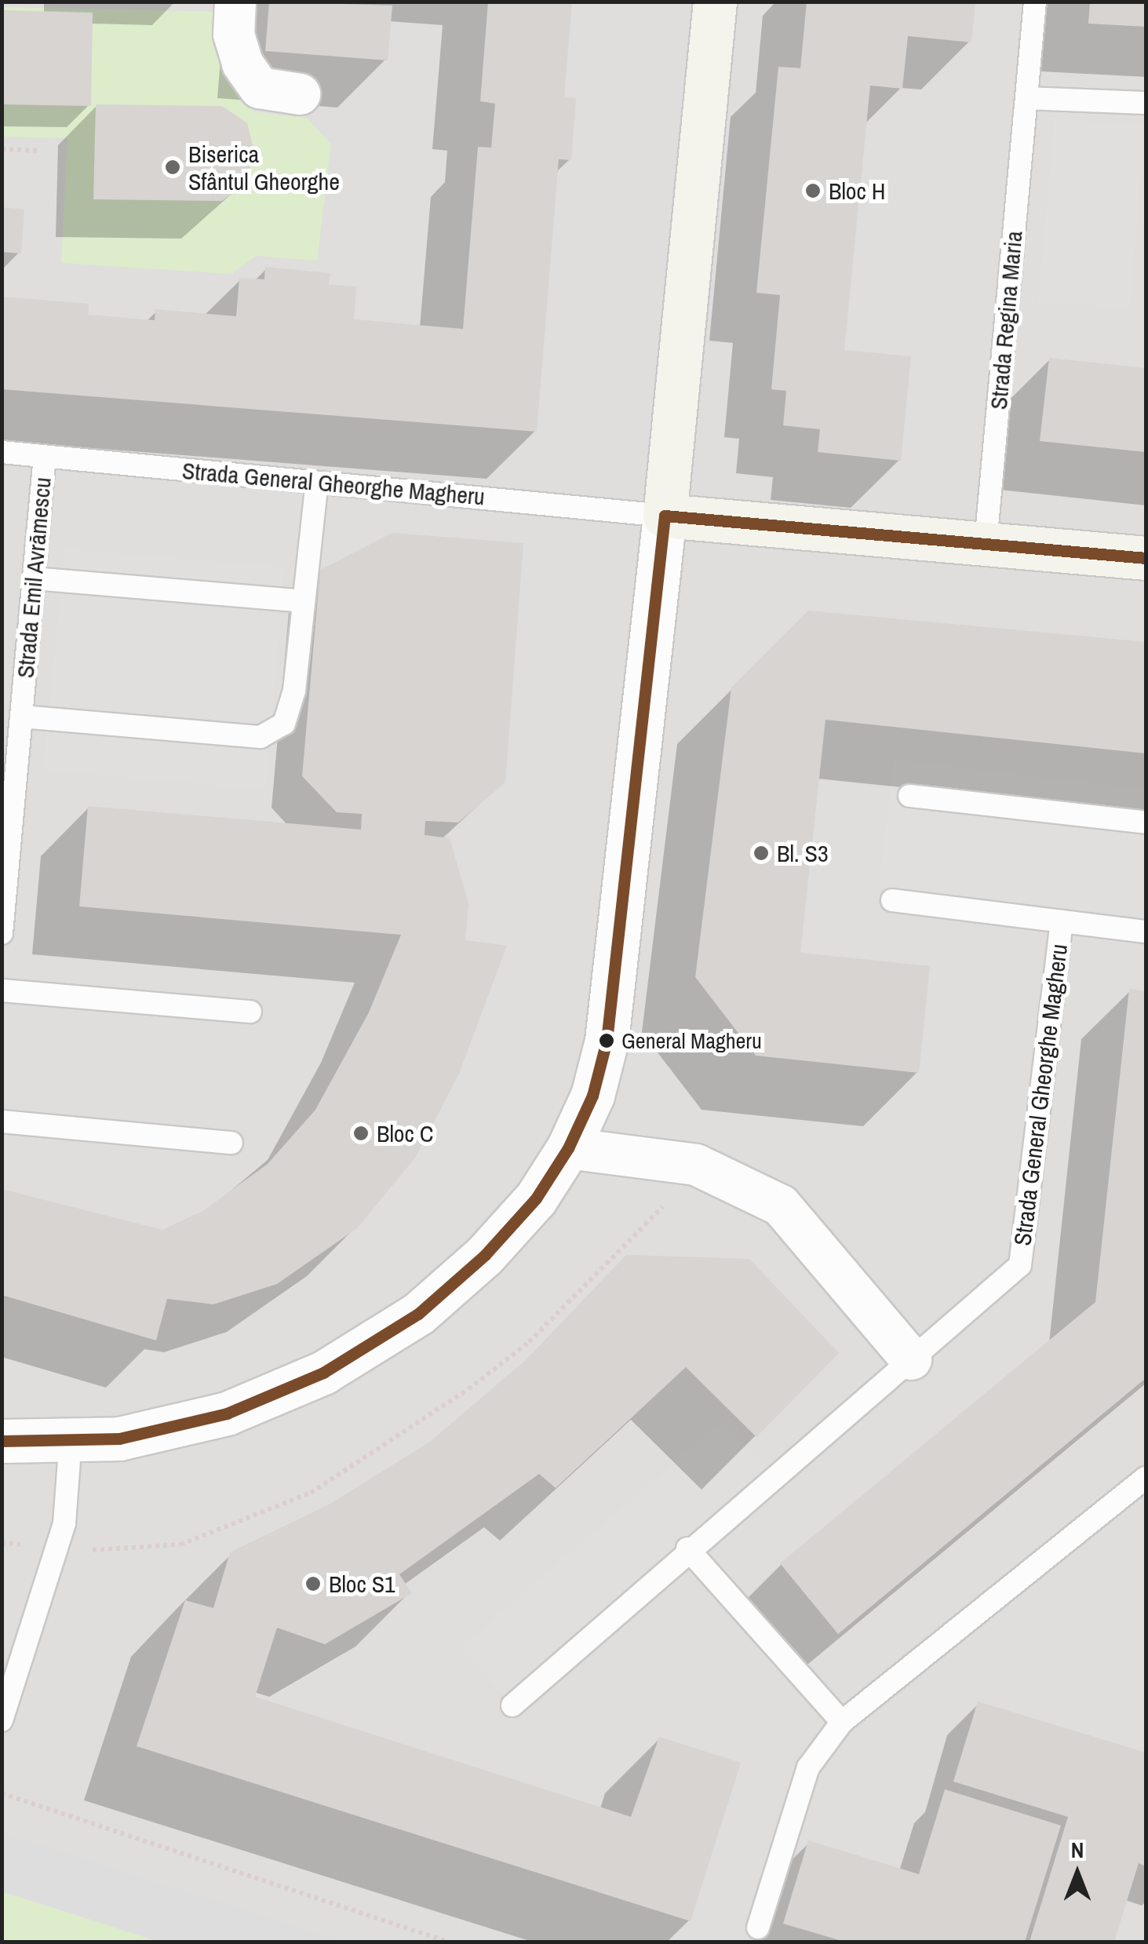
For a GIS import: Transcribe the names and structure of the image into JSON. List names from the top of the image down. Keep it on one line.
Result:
{"streets":{"lane":["Strada Regina Maria","Strada General Gheorghe Magheru","Strada Emil Avrămescu"]},"crossings":[["Strada General Gheorghe Magheru","Strada Emil Avrămescu"]],"places":["Biserica Sfântul Gheorghe","Bloc H","Bl. S3","General Magheru","Bloc C","Bloc S1"],"north":"top"}
